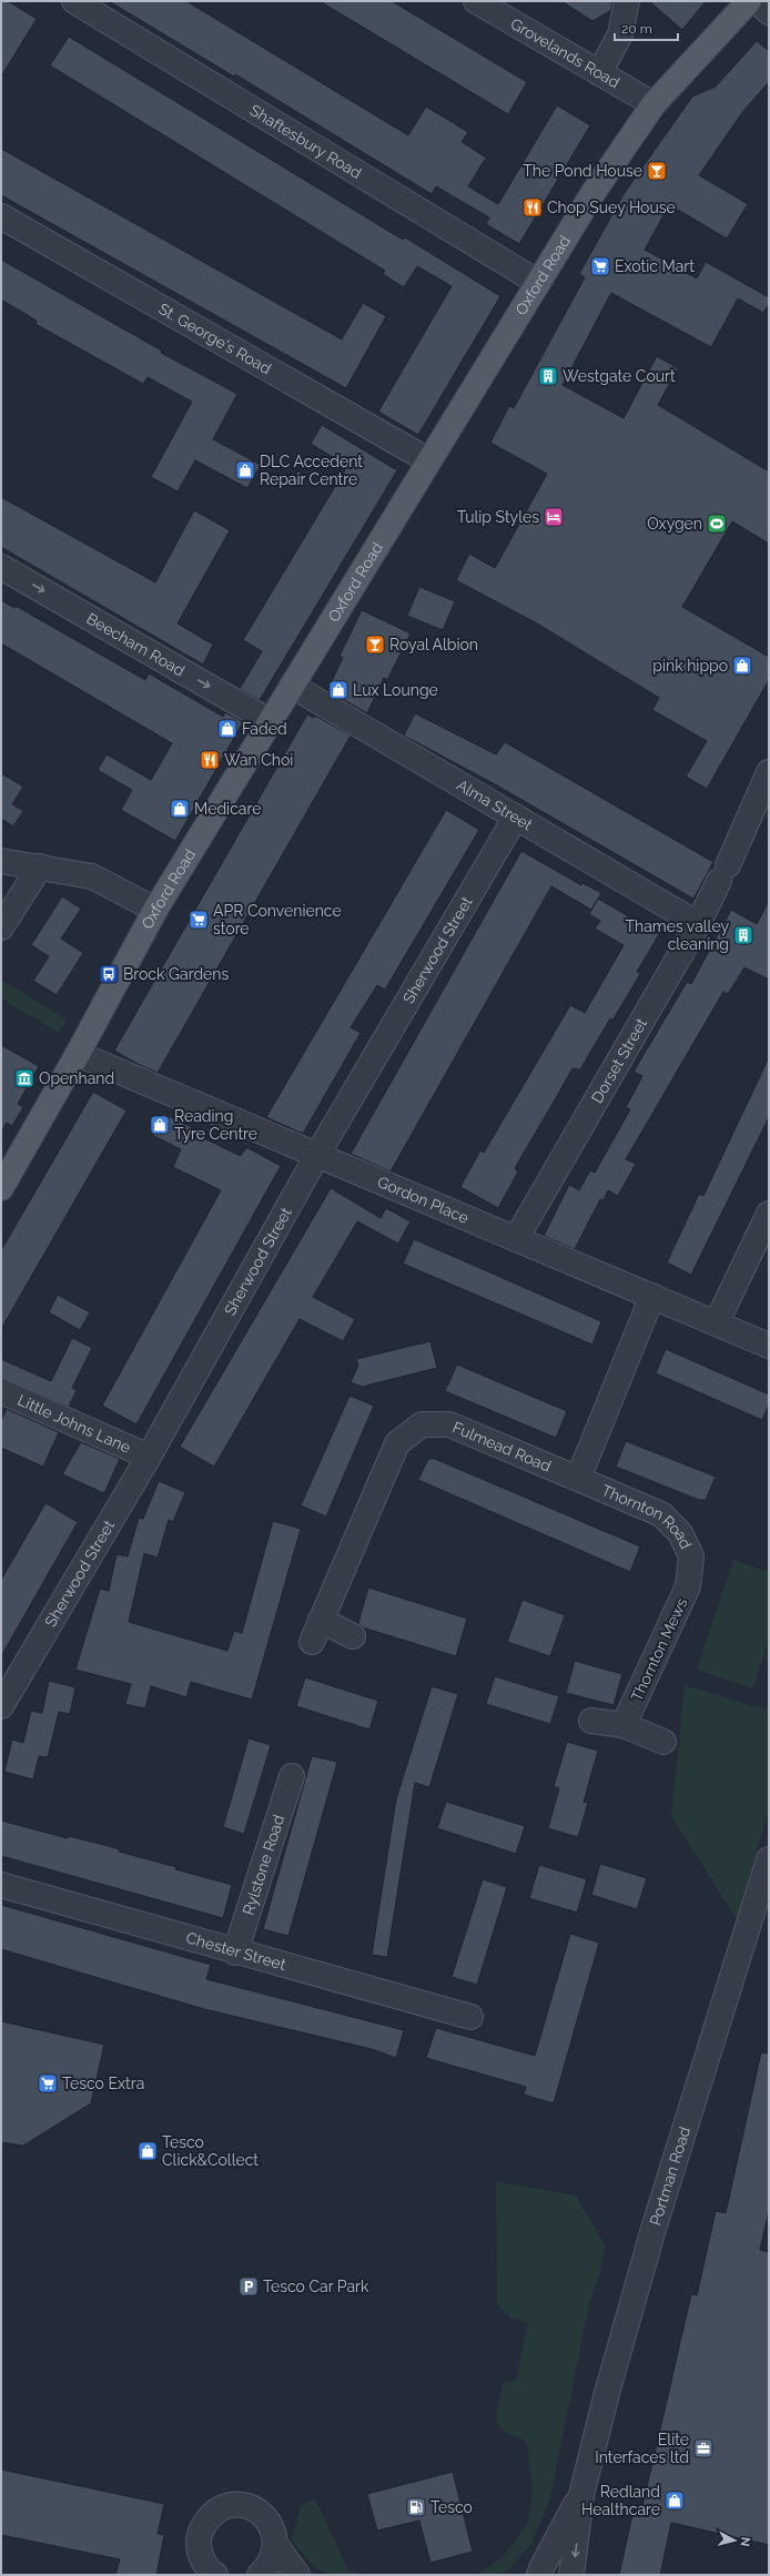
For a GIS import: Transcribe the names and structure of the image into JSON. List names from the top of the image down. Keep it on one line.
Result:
{"streets":{"main road":["Oxford Road"],"street":["Grovelands Road","Shaftesbury Road","St. George's Road","Beecham Road","Alma Street","Sherwood Street","Dorset Street","Gordon Place","Little Johns Lane","Fulmead Road","Thornton Road","Thornton Mews","Rylstone Road","Chester Street","Portman Road"]},"crossings":[["Grovelands Road","Oxford Road"],["Shaftesbury Road","Oxford Road"],["Oxford Road","St. George's Road"],["Oxford Road","Beecham Road"],["Oxford Road","Alma Street"],["Oxford Road","Gordon Place"],["Alma Street","Sherwood Street"],["Alma Street","Dorset Street"],["Sherwood Street","Gordon Place"],["Sherwood Street","Little Johns Lane"],["Dorset Street","Gordon Place"],["Fulmead Road","Thornton Road"],["Thornton Road","Thornton Mews"],["Rylstone Road","Chester Street"]],"one_way":["Beecham Road"],"places":{"bar":["The Pond House","Royal Albion"],"restaurant":["Chop Suey House","Wan Choi"],"supermarket":["Exotic Mart","APR Convenience store","Tesco Extra"],"building":["Westgate Court","Thames valley cleaning"],"shop":["DLC Accedent Repair Centre","pink hippo","Lux Lounge","Faded","Medicare","Reading Tyre Centre","Tesco Click&Collect","Redland Healthcare"],"hotel":["Tulip Styles"],"sports":["Oxygen"],"bus stop":["Brock Gardens"],"museum":["Openhand"],"parking":["Tesco Car Park"],"office":["Elite Interfaces ltd"],"fuel station":["Tesco"]},"scale_bar":"20 m","north":"right"}
